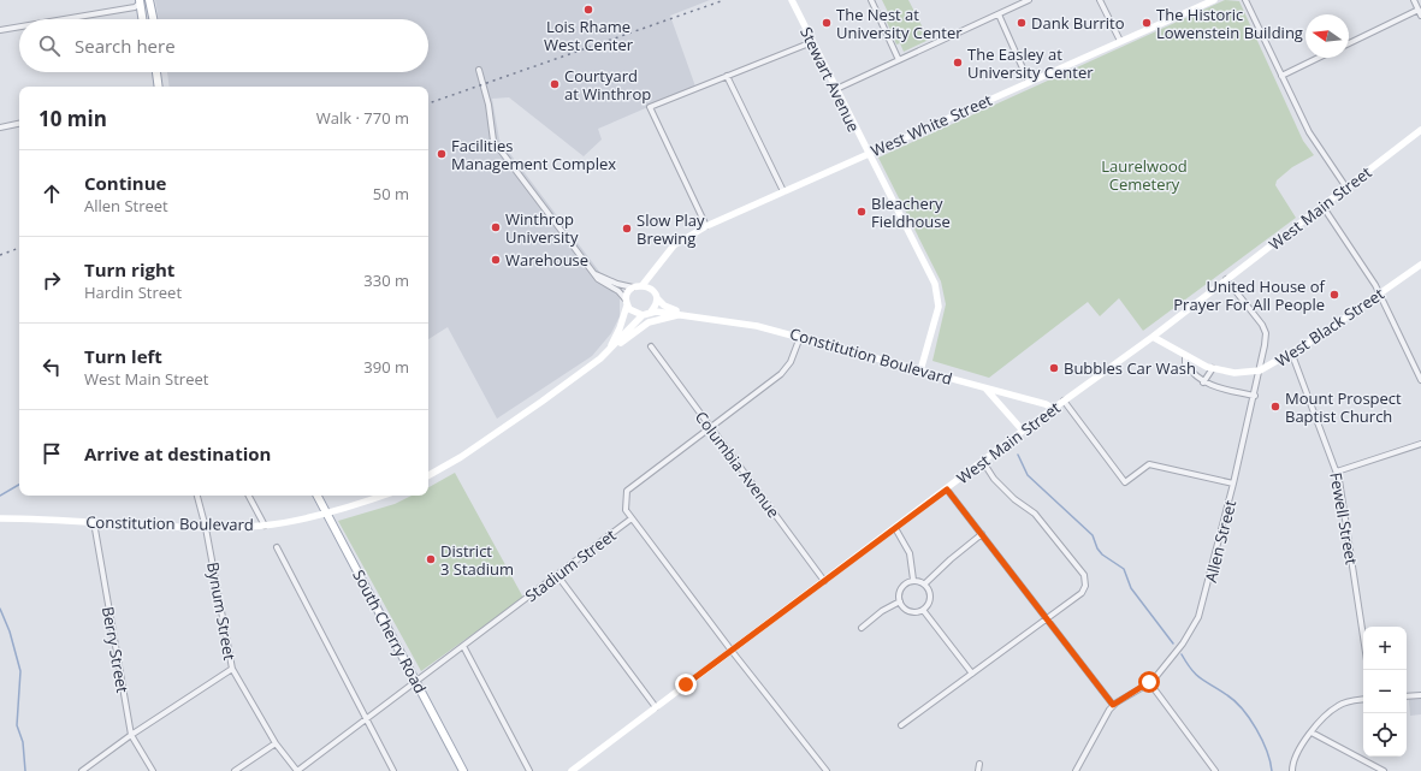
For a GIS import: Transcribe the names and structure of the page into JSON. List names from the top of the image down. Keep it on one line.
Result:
{"streets":{"main road":["South Cherry Road"],"street":["Stewart Avenue","West White Street","West Main Street","West Black Street","Constitution Boulevard","Columbia Avenue","Fewell Street","Allen Street","Stadium Street","Bynum Street","Berry Street"]},"crossings":[["Stewart Avenue","West White Street"],["Stewart Avenue","Constitution Boulevard"],["West White Street","Constitution Boulevard"],["West Main Street","West Black Street"],["West Main Street","Constitution Boulevard"],["West Main Street","Columbia Avenue"],["West Main Street","Allen Street"],["West Black Street","Fewell Street"],["West Black Street","Allen Street"],["Constitution Boulevard","Bynum Street"],["Constitution Boulevard","South Cherry Road"],["Constitution Boulevard","Berry Street"],["Stadium Street","Bynum Street"],["Stadium Street","South Cherry Road"]],"parks":["Laurelwood Cemetery"],"places":["Lois Rhame West Center","The Nest at University Center","Dank Burrito","The Historic Lowenstein Building","The Easley at University Center","Courtyard at Winthrop","Facilities Management Complex","Bleachery Fieldhouse","Winthrop University","Slow Play Brewing","Warehouse","United House of Prayer For All People","Bubbles Car Wash","Mount Prospect Baptist Church","District 3 Stadium"],"north":"left","page":{"search":"Search here","heading":["10 min","Walk · 770 m"],"list":[["Continue","Allen Street","50 m"],["Turn right","Hardin Street","330 m"],["Turn left","West Main Street","390 m"],"Arrive at destination"],"map_buttons":["+","−"]}}
